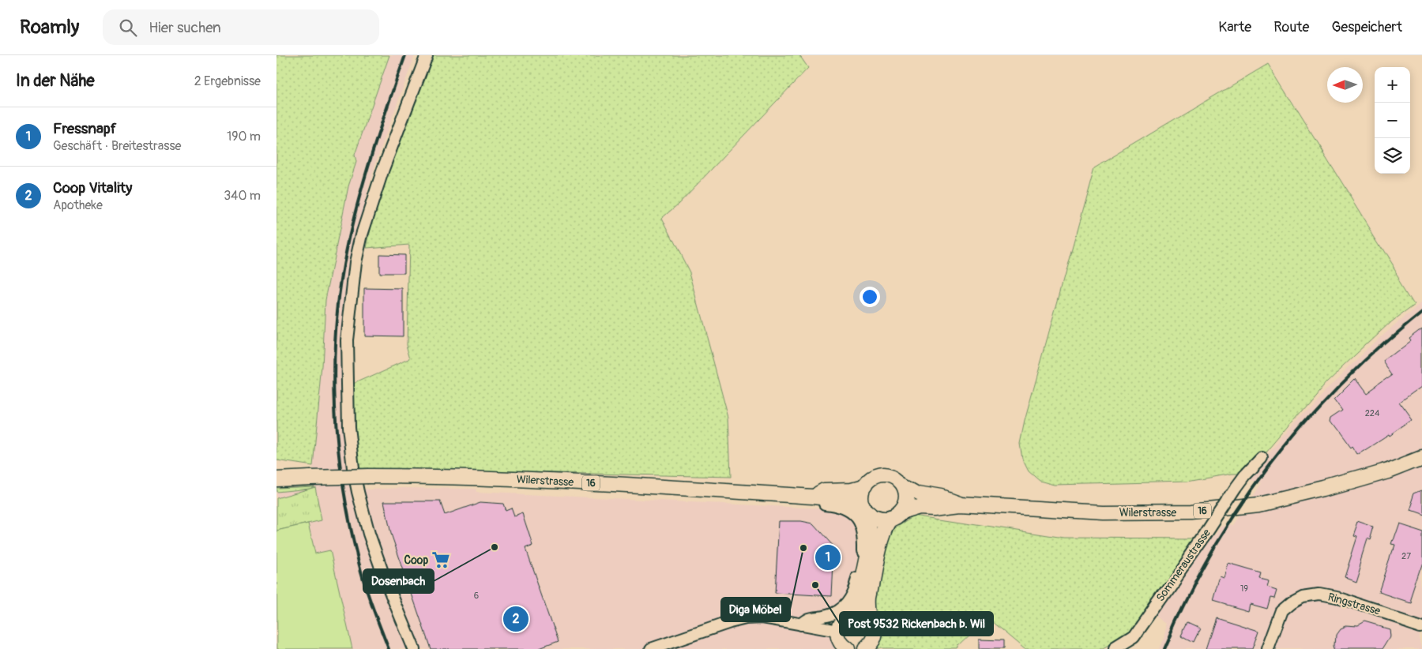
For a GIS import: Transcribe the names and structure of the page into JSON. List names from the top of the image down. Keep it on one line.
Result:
{"streets":{"main road":["Wilerstrasse","16"],"street":["Sommeraustrasse","Ringstrasse"]},"places":{"other":["Dosenbach","Diga Möbel","Post 9532 Rickenbach b. Wil"],"supermarket":["Coop"]},"house_numbers":["224","27","19","6"],"north":"left","page":{"header":"Roamly","search":"Hier suchen","nav":["Karte","Route","Gespeichert"],"heading":["In der Nähe","2 Ergebnisse"],"map_buttons":["+","−"],"list":[{"mark":"1","name":"Fressnapf","note":"Geschäft · Breitestrasse","value":"190 m"},{"mark":"2","name":"Coop Vitality","note":"Apotheke","value":"340 m"}],"pins":["1","2"]}}
